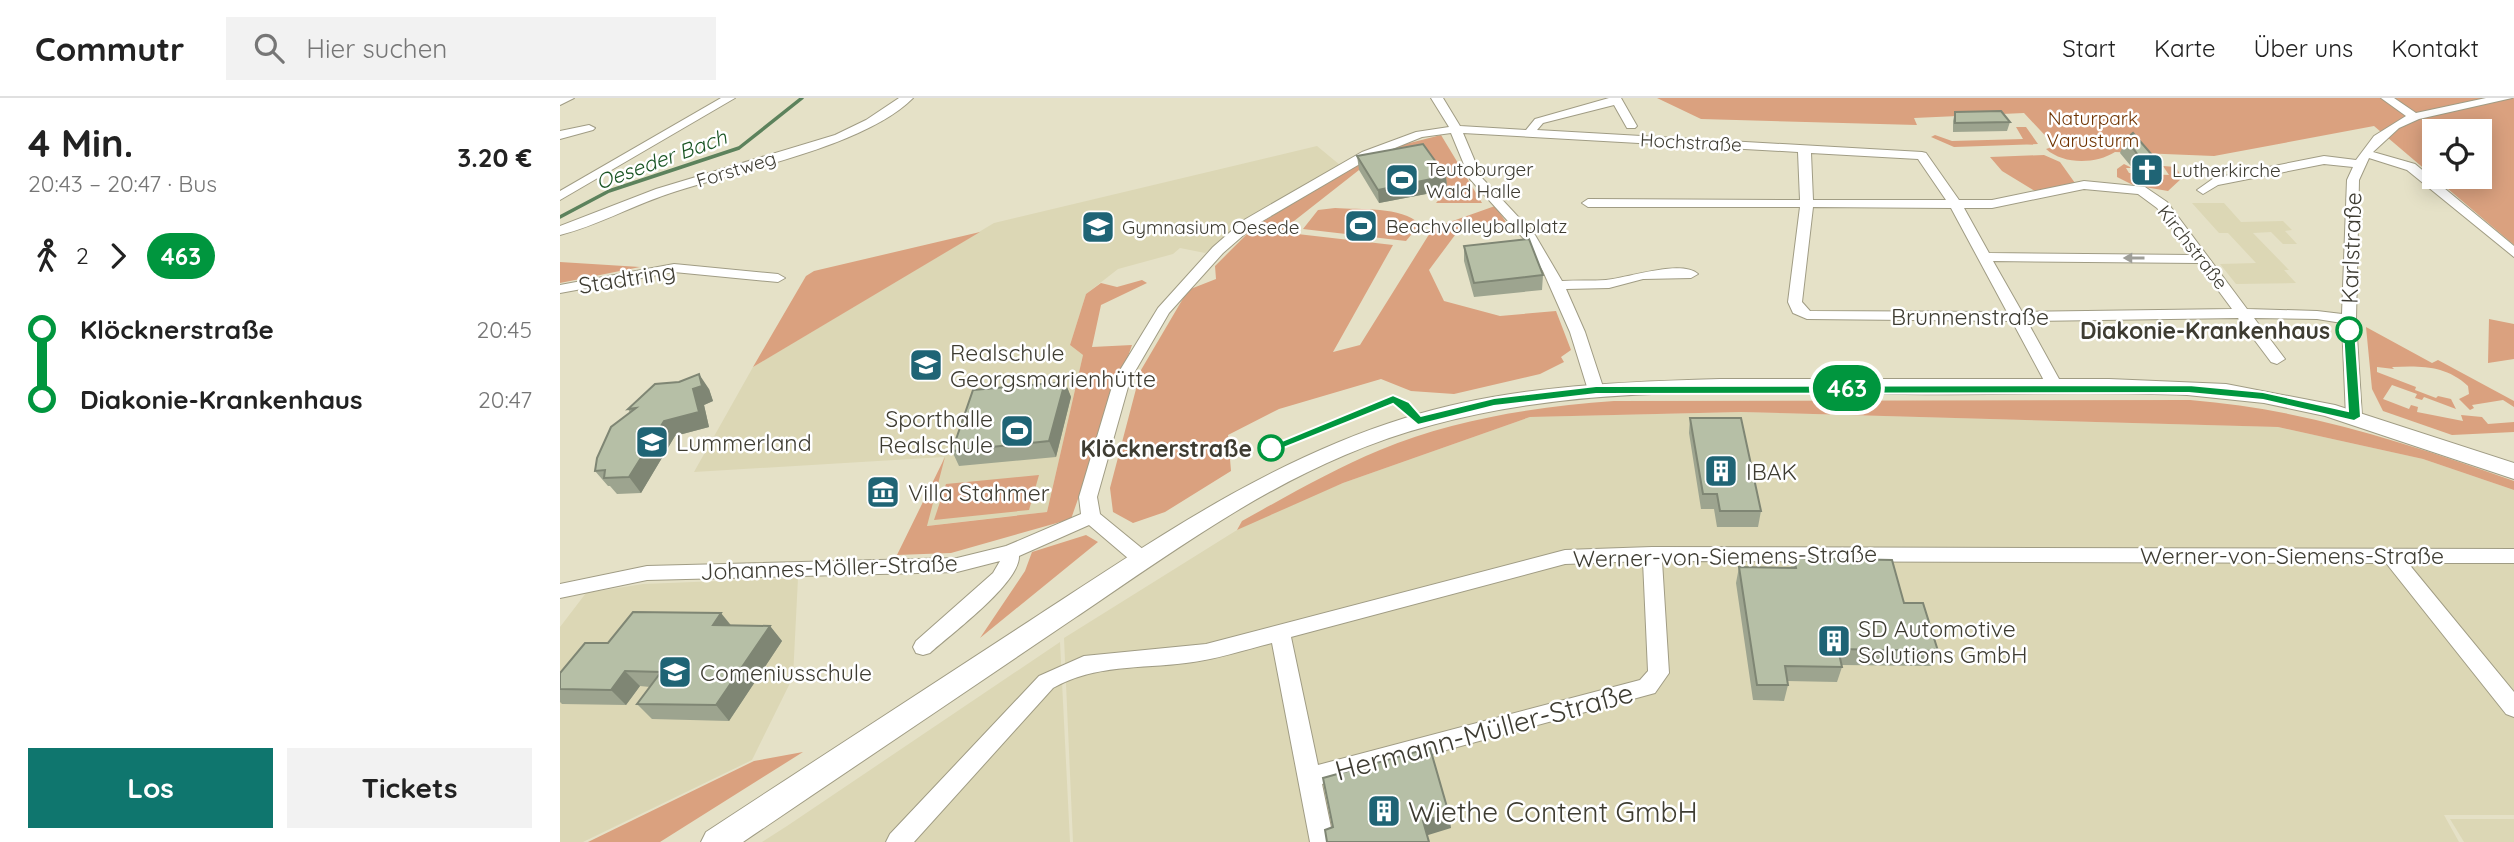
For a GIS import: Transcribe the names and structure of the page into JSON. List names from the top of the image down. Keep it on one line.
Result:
{"streets":{"street":["Hochstraße","Forstweg","Kirchstraße","Karlstraße","Stadtring","Brunnenstraße","Werner-von-Siemens-Straße","Johannes-Möller-Straße","Hermann-Müller-Straße"]},"crossings":[["Hochstraße","Kirchstraße"],["Hochstraße","Johannes-Möller-Straße"],["Kirchstraße","Brunnenstraße"],["Karlstraße","Brunnenstraße"],["Werner-von-Siemens-Straße","Hermann-Müller-Straße"]],"water":["Oeseder Bach"],"parks":["Naturpark Varusturm"],"places":{"church":["Lutherkirche"],"sports":["Teutoburger Wald Halle","Beachvolleyballplatz","Sporthalle Realschule"],"school or university":["Gymnasium Oesede","Realschule Georgsmarienhütte","Lummerland","Comeniusschule"],"other":["Diakonie-Krankenhaus","Klöcknerstraße"],"building":["IBAK","SD Automotive Solutions GmbH","Wiethe Content GmbH"],"museum":["Villa Stahmer"]},"lines":["bus line 463"],"page":{"header":"Commutr","search":"Hier suchen","nav":["Start","Karte","Über uns","Kontakt"],"heading":["4 Min.","20:43 – 20:47 · Bus","3.20 €"],"on_map":"463","legs":["2","463"],"list":[{"name":"Klöcknerstraße","value":"20:45"},{"name":"Diakonie-Krankenhaus","value":"20:47"}],"buttons":["Los","Tickets"]}}
